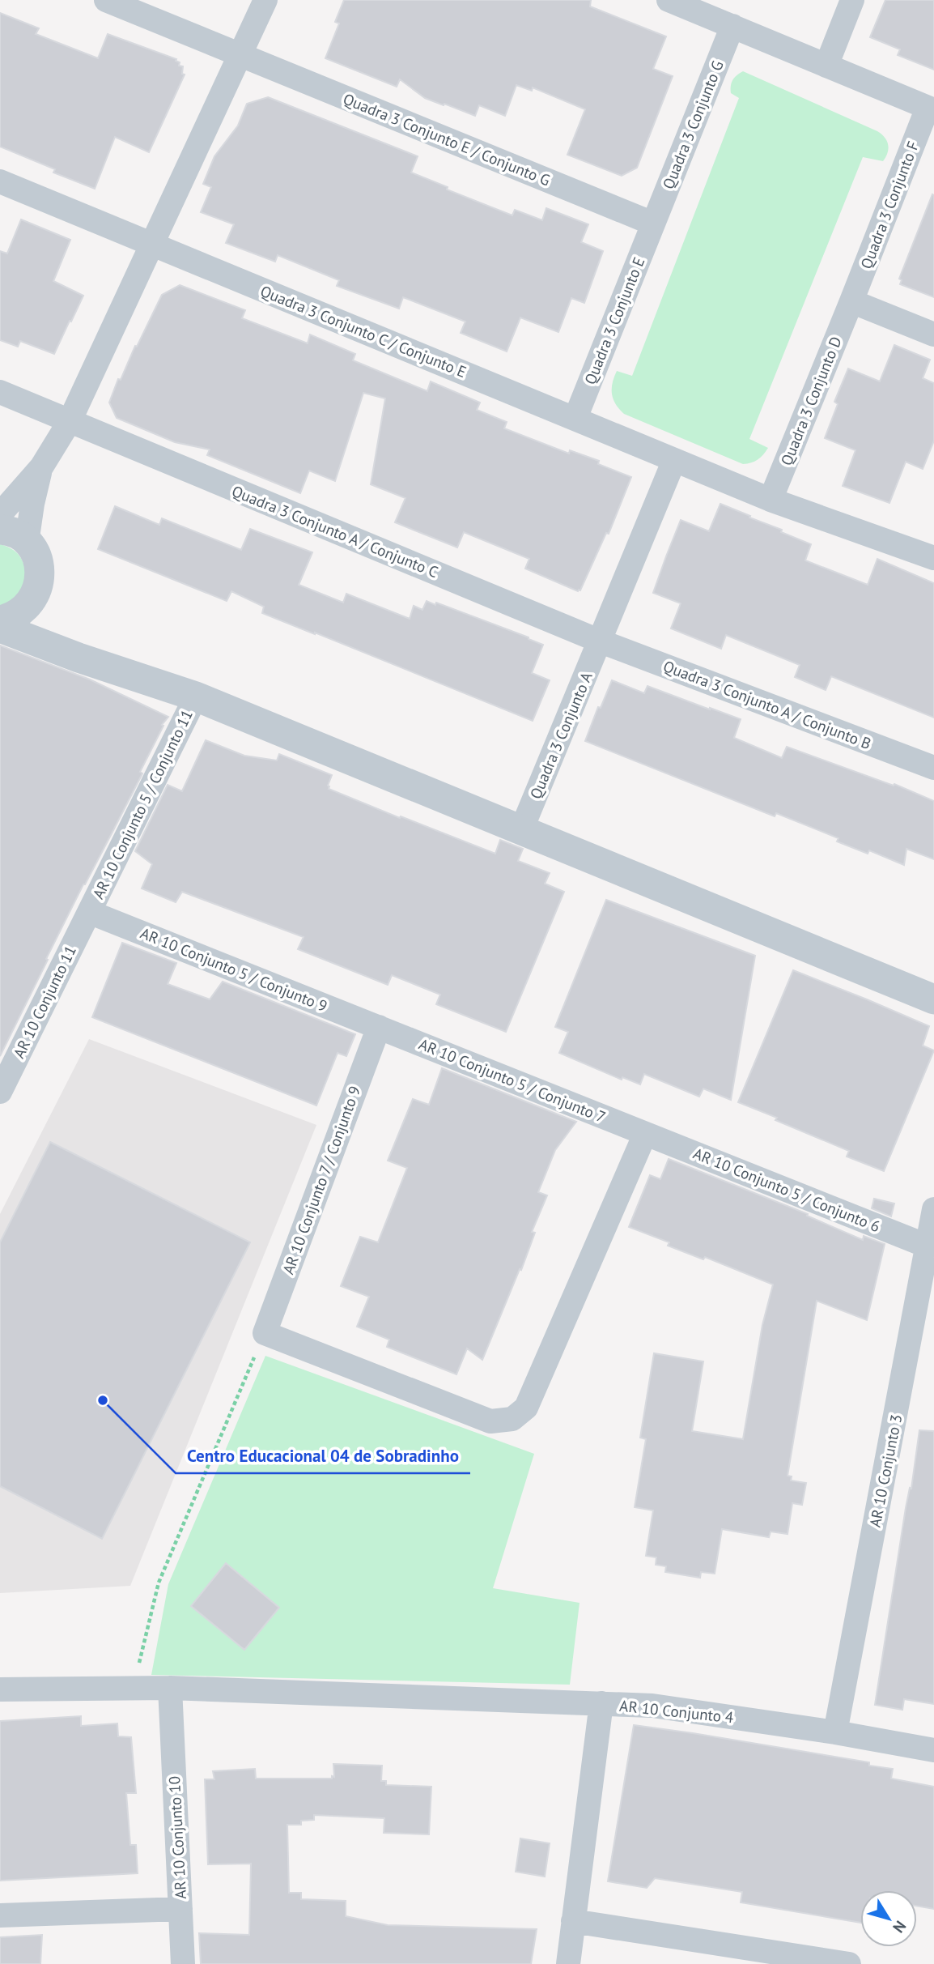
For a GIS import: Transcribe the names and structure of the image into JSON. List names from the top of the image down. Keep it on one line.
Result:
{"streets":{"street":["Quadra 3 Conjunto G","Quadra 3 Conjunto E / Conjunto G","Quadra 3 Conjunto F","Quadra 3 Conjunto E","Quadra 3 Conjunto C / Conjunto E","Quadra 3 Conjunto D","Quadra 3 Conjunto A / Conjunto C","Quadra 3 Conjunto A / Conjunto B","Quadra 3 Conjunto A","AR 10 Conjunto 5 / Conjunto 11","AR 10 Conjunto 5 / Conjunto 9","AR 10 Conjunto 11","AR 10 Conjunto 5 / Conjunto 7","AR 10 Conjunto 7 / Conjunto 9","AR 10 Conjunto 5 / Conjunto 6","AR 10 Conjunto 3","AR 10 Conjunto 4","AR 10 Conjunto 10"]},"crossings":[["Quadra 3 Conjunto G","Quadra 3 Conjunto E / Conjunto G"],["Quadra 3 Conjunto G","Quadra 3 Conjunto E"],["Quadra 3 Conjunto E / Conjunto G","Quadra 3 Conjunto E"],["Quadra 3 Conjunto F","Quadra 3 Conjunto D"],["Quadra 3 Conjunto E","Quadra 3 Conjunto C / Conjunto E"],["Quadra 3 Conjunto C / Conjunto E","Quadra 3 Conjunto D"],["Quadra 3 Conjunto C / Conjunto E","Quadra 3 Conjunto A"],["Quadra 3 Conjunto A / Conjunto C","Quadra 3 Conjunto A / Conjunto B"],["Quadra 3 Conjunto A / Conjunto C","Quadra 3 Conjunto A"],["Quadra 3 Conjunto A / Conjunto B","Quadra 3 Conjunto A"],["AR 10 Conjunto 5 / Conjunto 11","AR 10 Conjunto 5 / Conjunto 9"],["AR 10 Conjunto 5 / Conjunto 11","AR 10 Conjunto 11"],["AR 10 Conjunto 5 / Conjunto 9","AR 10 Conjunto 11"],["AR 10 Conjunto 5 / Conjunto 9","AR 10 Conjunto 5 / Conjunto 7"],["AR 10 Conjunto 5 / Conjunto 9","AR 10 Conjunto 7 / Conjunto 9"],["AR 10 Conjunto 5 / Conjunto 7","AR 10 Conjunto 7 / Conjunto 9"],["AR 10 Conjunto 5 / Conjunto 7","AR 10 Conjunto 5 / Conjunto 6"],["AR 10 Conjunto 5 / Conjunto 6","AR 10 Conjunto 3"],["AR 10 Conjunto 3","AR 10 Conjunto 4"]],"places":["Centro Educacional 04 de Sobradinho"],"north":"bottom right"}
